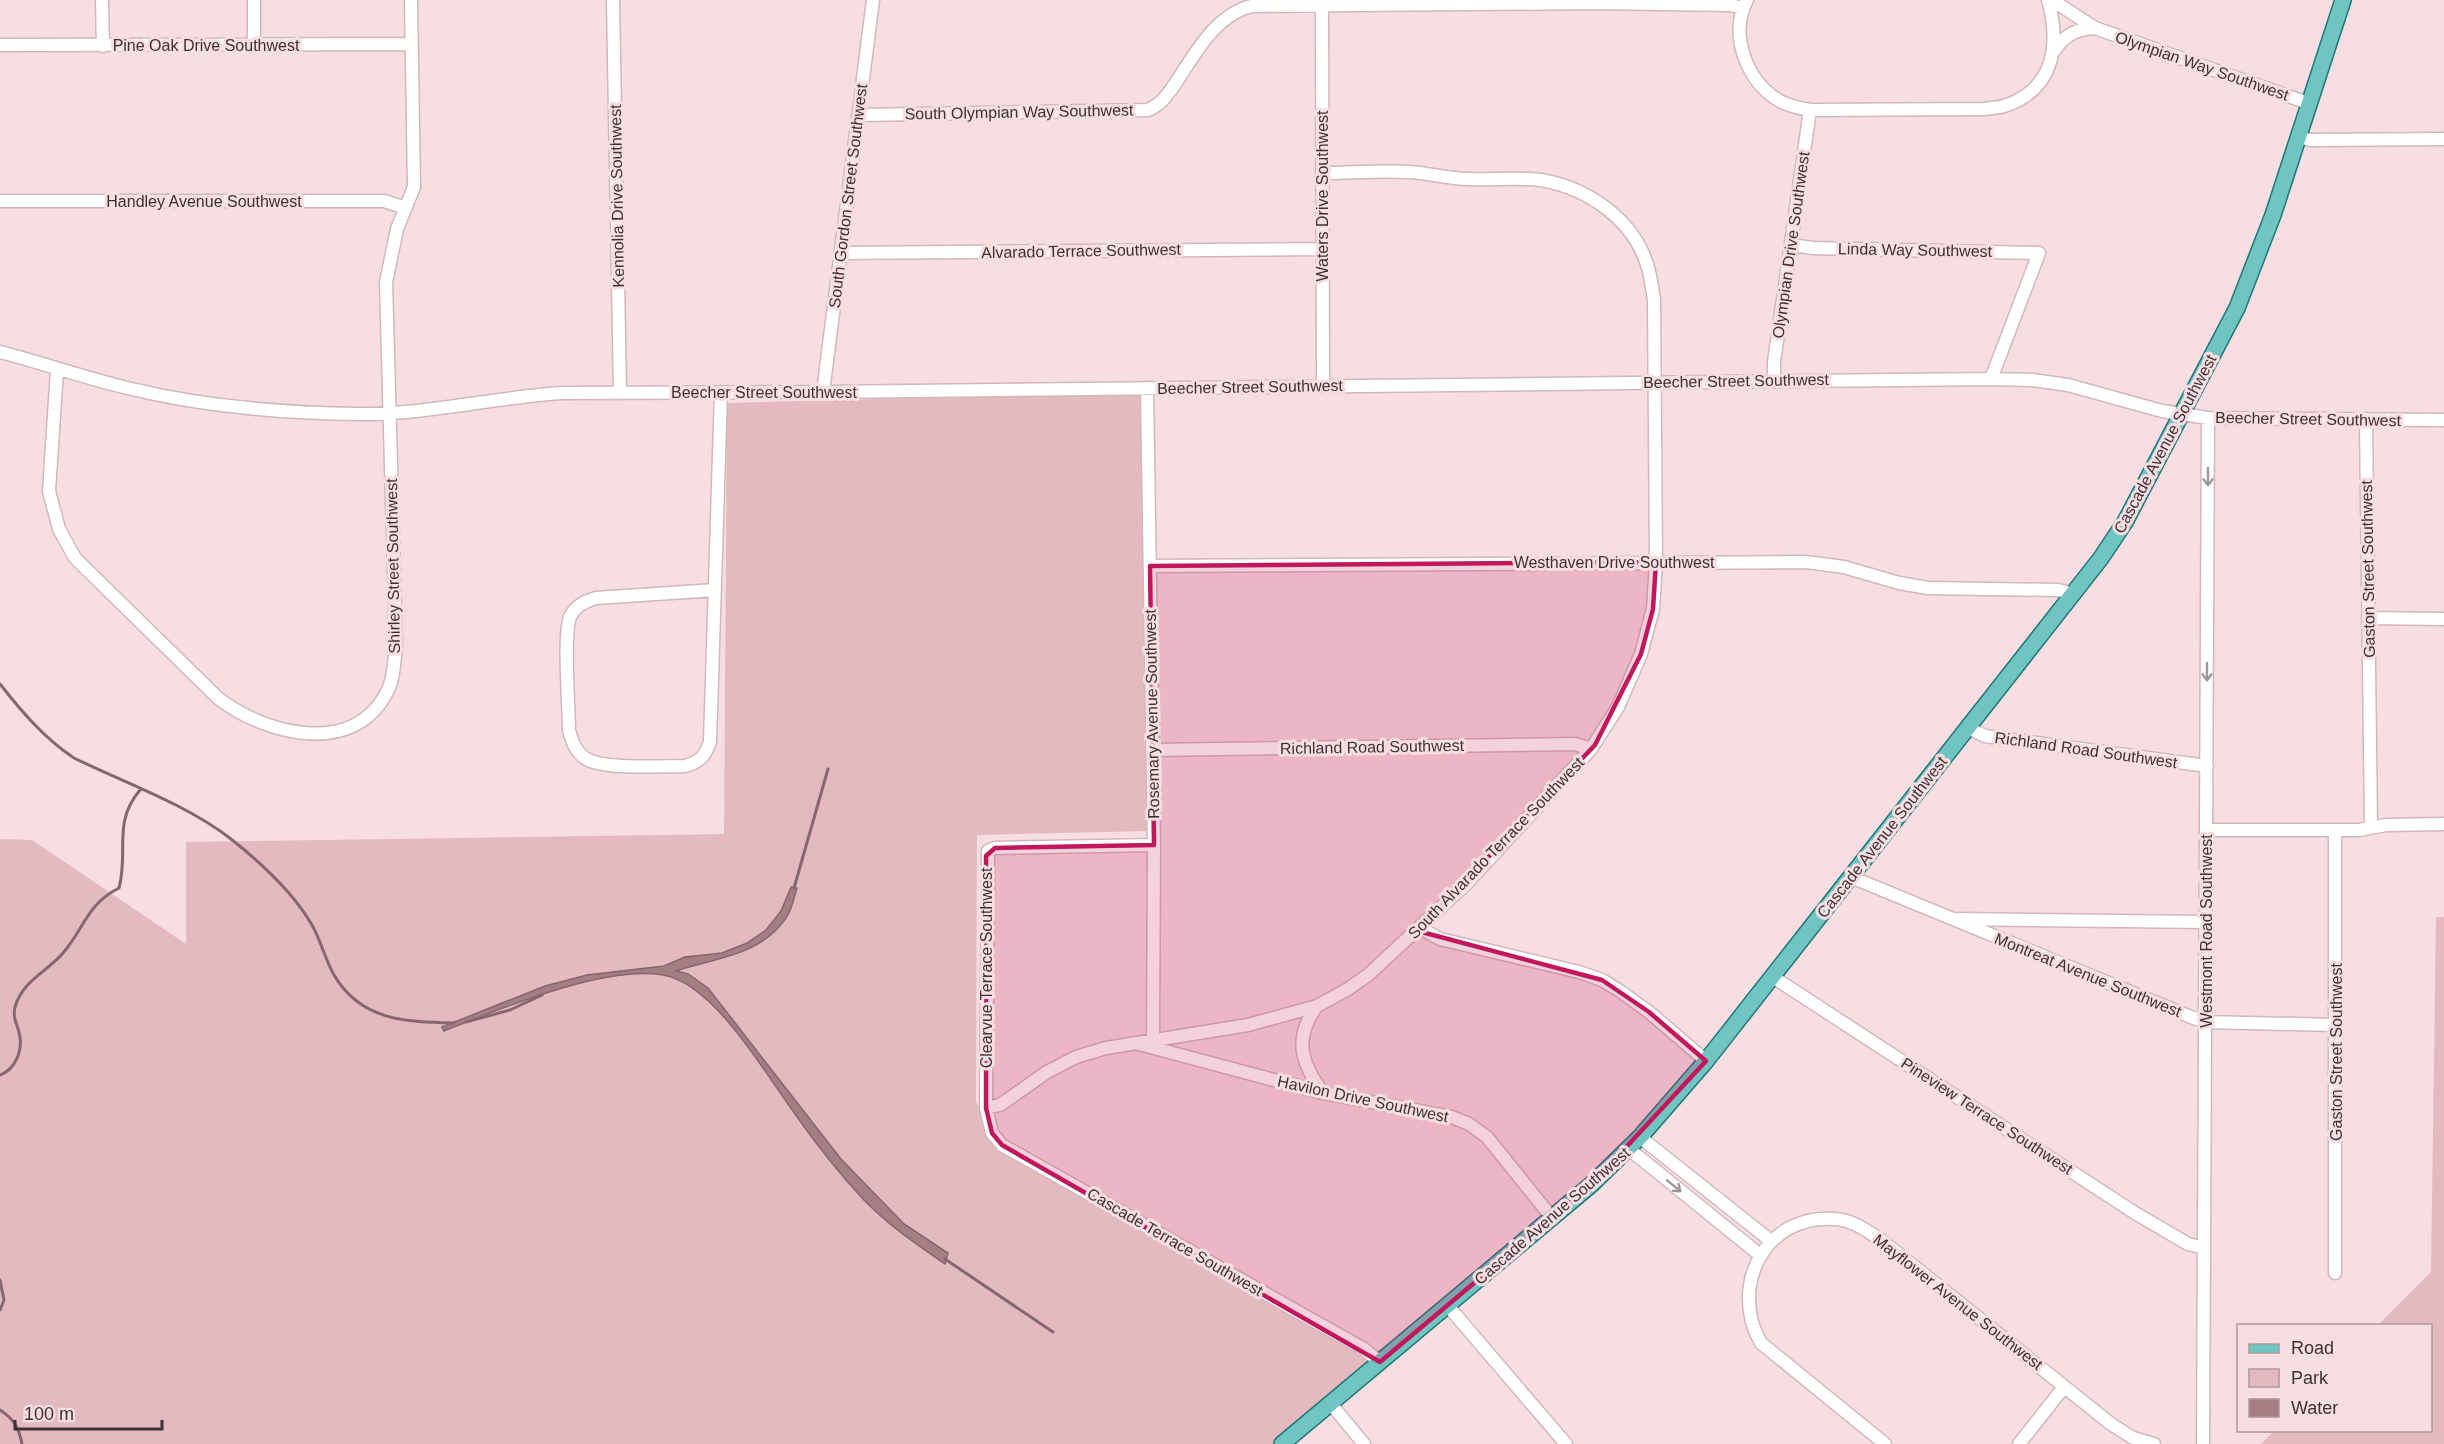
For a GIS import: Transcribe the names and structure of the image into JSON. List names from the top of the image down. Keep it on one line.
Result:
{"streets":{"main road":["Cascade Avenue Southwest"],"street":["Pine Oak Drive Southwest","Olympian Way Southwest","South Olympian Way Southwest","Kennolia Drive Southwest","South Gordon Street Southwest","Waters Drive Southwest","Handley Avenue Southwest","Olympian Drive Southwest","Linda Way Southwest","Alvarado Terrace Southwest","Beecher Street Southwest","Westhaven Drive Southwest","Shirley Street Southwest","Gaston Street Southwest","Rosemary Avenue Southwest","Richland Road Southwest","South Alvarado Terrace Southwest","Westmont Road Southwest","Clearvue Terrace Southwest","Montreat Avenue Southwest","Havilon Drive Southwest","Pineview Terrace Southwest","Cascade Terrace Southwest","Mayflower Avenue Southwest"]},"crossings":[["Pine Oak Drive Southwest","Shirley Street Southwest"],["Olympian Way Southwest","Cascade Avenue Southwest"],["South Olympian Way Southwest","South Gordon Street Southwest"],["South Olympian Way Southwest","Waters Drive Southwest"],["Kennolia Drive Southwest","Beecher Street Southwest"],["South Gordon Street Southwest","Alvarado Terrace Southwest"],["South Gordon Street Southwest","Beecher Street Southwest"],["Waters Drive Southwest","Alvarado Terrace Southwest"],["Waters Drive Southwest","Beecher Street Southwest"],["Handley Avenue Southwest","Shirley Street Southwest"],["Olympian Drive Southwest","Linda Way Southwest"],["Olympian Drive Southwest","Beecher Street Southwest"],["Linda Way Southwest","Beecher Street Southwest"],["Beecher Street Southwest","Cascade Avenue Southwest"],["Beecher Street Southwest","Shirley Street Southwest"],["Beecher Street Southwest","Gaston Street Southwest"],["Beecher Street Southwest","Rosemary Avenue Southwest"],["Beecher Street Southwest","South Alvarado Terrace Southwest"],["Beecher Street Southwest","Westmont Road Southwest"],["Cascade Avenue Southwest","Westhaven Drive Southwest"],["Cascade Avenue Southwest","Richland Road Southwest"],["Cascade Avenue Southwest","Montreat Avenue Southwest"],["Cascade Avenue Southwest","Havilon Drive Southwest"],["Cascade Avenue Southwest","Pineview Terrace Southwest"],["Cascade Avenue Southwest","Cascade Terrace Southwest"],["Westhaven Drive Southwest","Rosemary Avenue Southwest"],["Westhaven Drive Southwest","South Alvarado Terrace Southwest"],["Gaston Street Southwest","Montreat Avenue Southwest"],["Rosemary Avenue Southwest","Richland Road Southwest"],["Rosemary Avenue Southwest","South Alvarado Terrace Southwest"],["Rosemary Avenue Southwest","Clearvue Terrace Southwest"],["Richland Road Southwest","South Alvarado Terrace Southwest"],["Richland Road Southwest","Westmont Road Southwest"],["South Alvarado Terrace Southwest","Clearvue Terrace Southwest"],["South Alvarado Terrace Southwest","Havilon Drive Southwest"],["South Alvarado Terrace Southwest","Cascade Terrace Southwest"],["Westmont Road Southwest","Montreat Avenue Southwest"],["Westmont Road Southwest","Pineview Terrace Southwest"],["Clearvue Terrace Southwest","Cascade Terrace Southwest"]],"legend":["Road","Park","Water"],"scale_bar":"100 m"}
